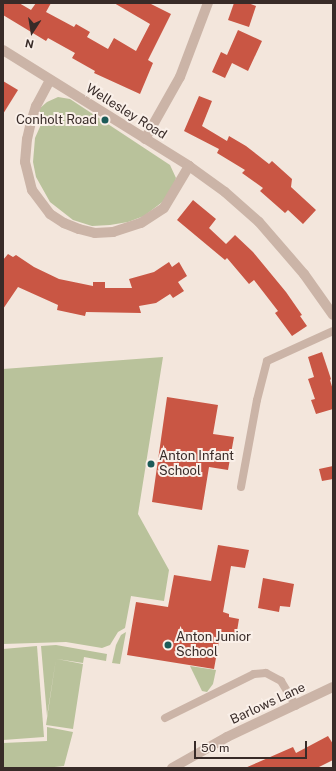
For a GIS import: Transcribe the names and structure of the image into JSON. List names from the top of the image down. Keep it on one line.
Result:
{"streets":{"street":["Wellesley Road","Barlows Lane"]},"places":["Conholt Road","Anton Infant School","Anton Junior School"],"scale_bar":"50 m","north":"bottom"}
